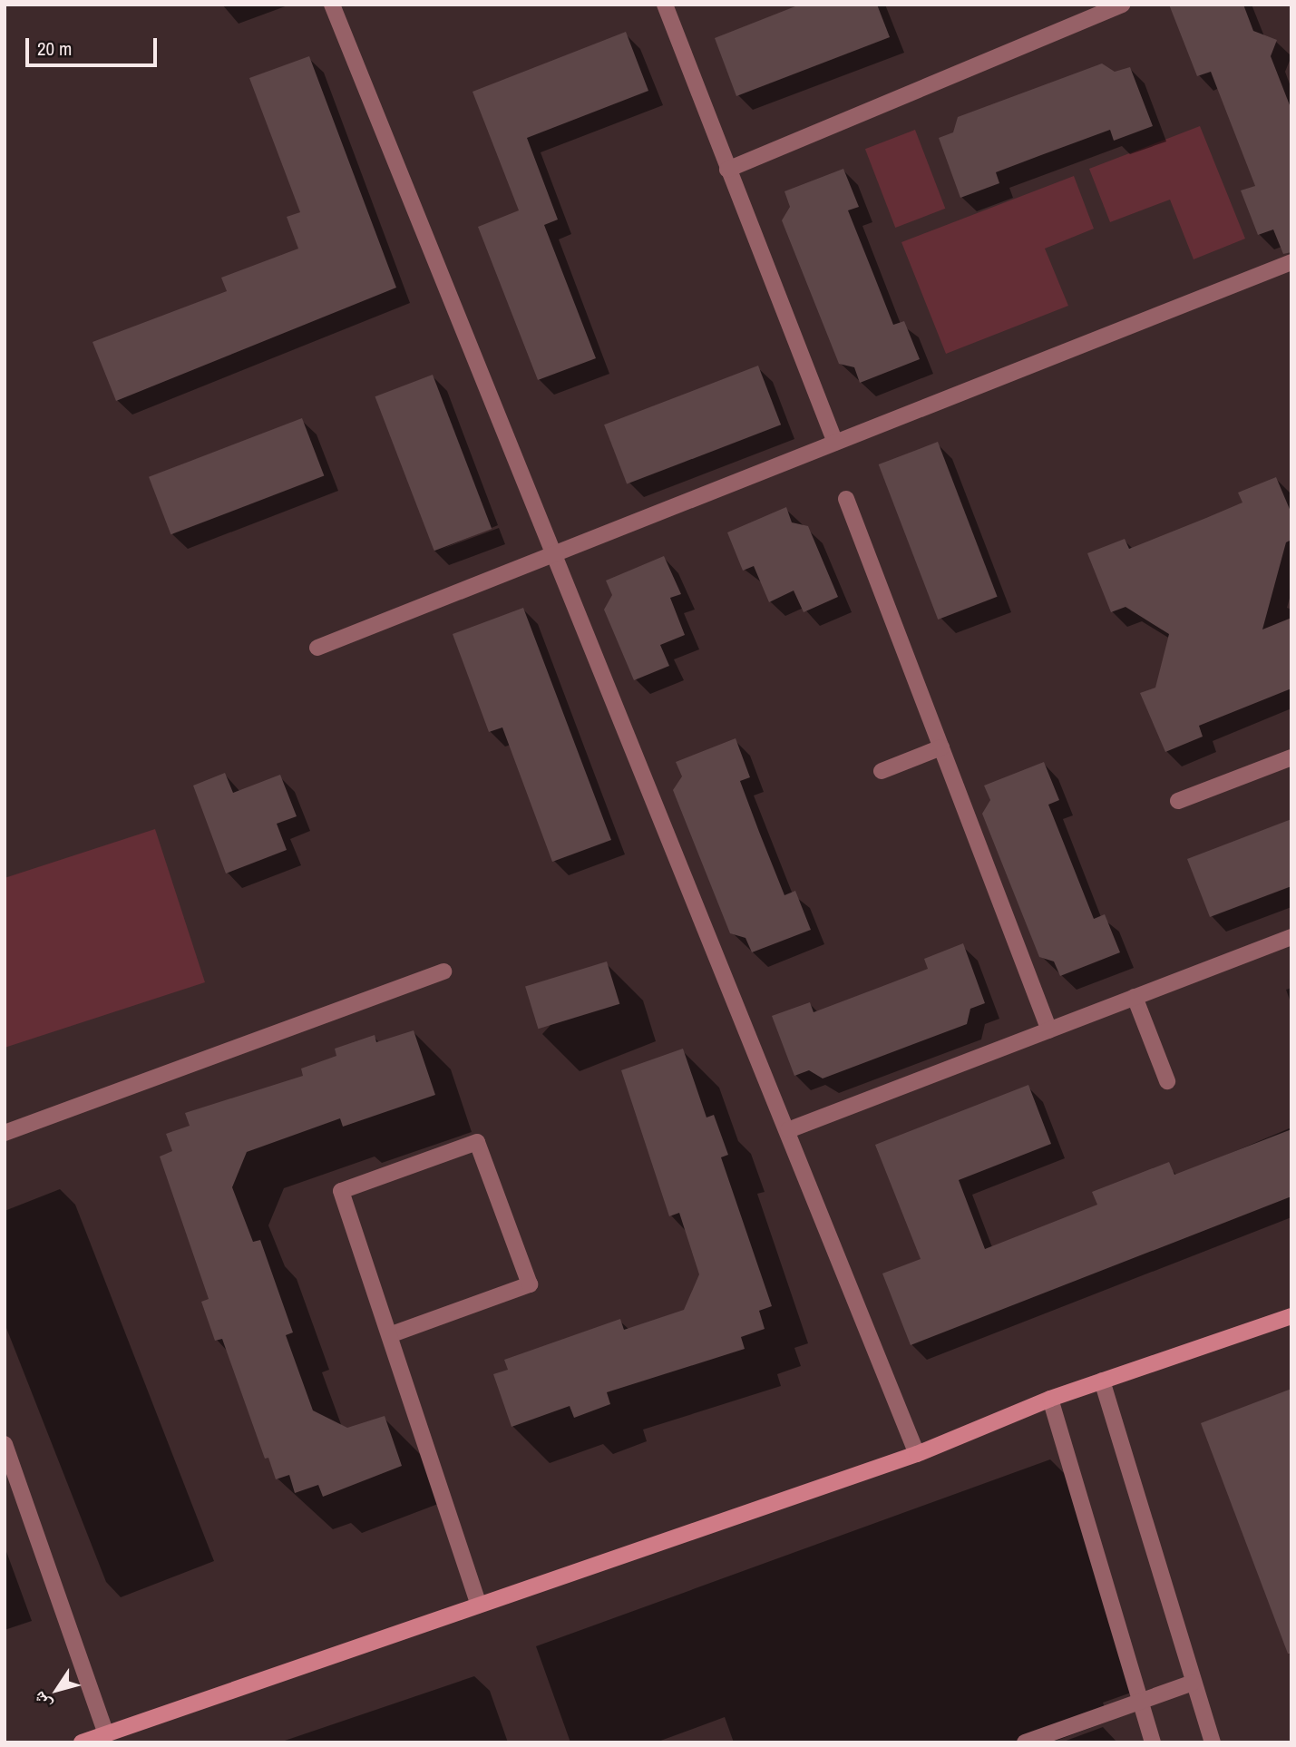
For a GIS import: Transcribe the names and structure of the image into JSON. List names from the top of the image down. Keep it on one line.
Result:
{"scale_bar":"20 m","north":"bottom left"}
